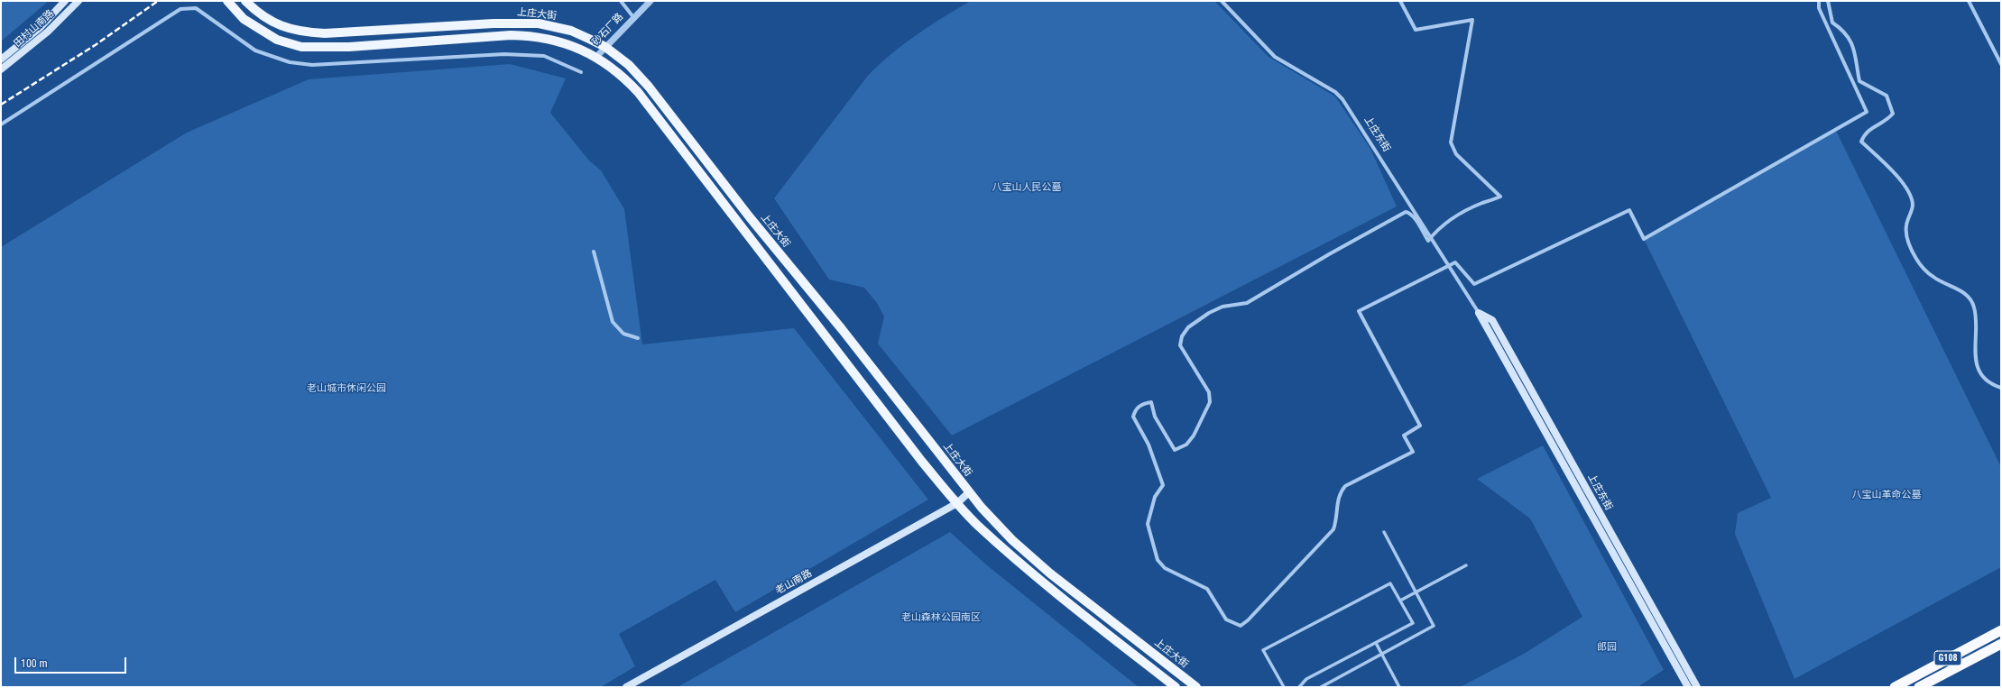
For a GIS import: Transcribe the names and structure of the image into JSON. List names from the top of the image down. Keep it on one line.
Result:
{"streets":{"highway":["G108"],"main road":["上庄大街","田村山南路","上庄东街","老山南路"],"street":["砂石厂路"]},"crossings":[["上庄大街","砂石厂路"],["上庄大街","老山南路"]],"parks":["八宝山人民公墓","老山城市休闲公园","八宝山革命公墓","老山森林公园南区","郎园"],"scale_bar":"100 m"}
